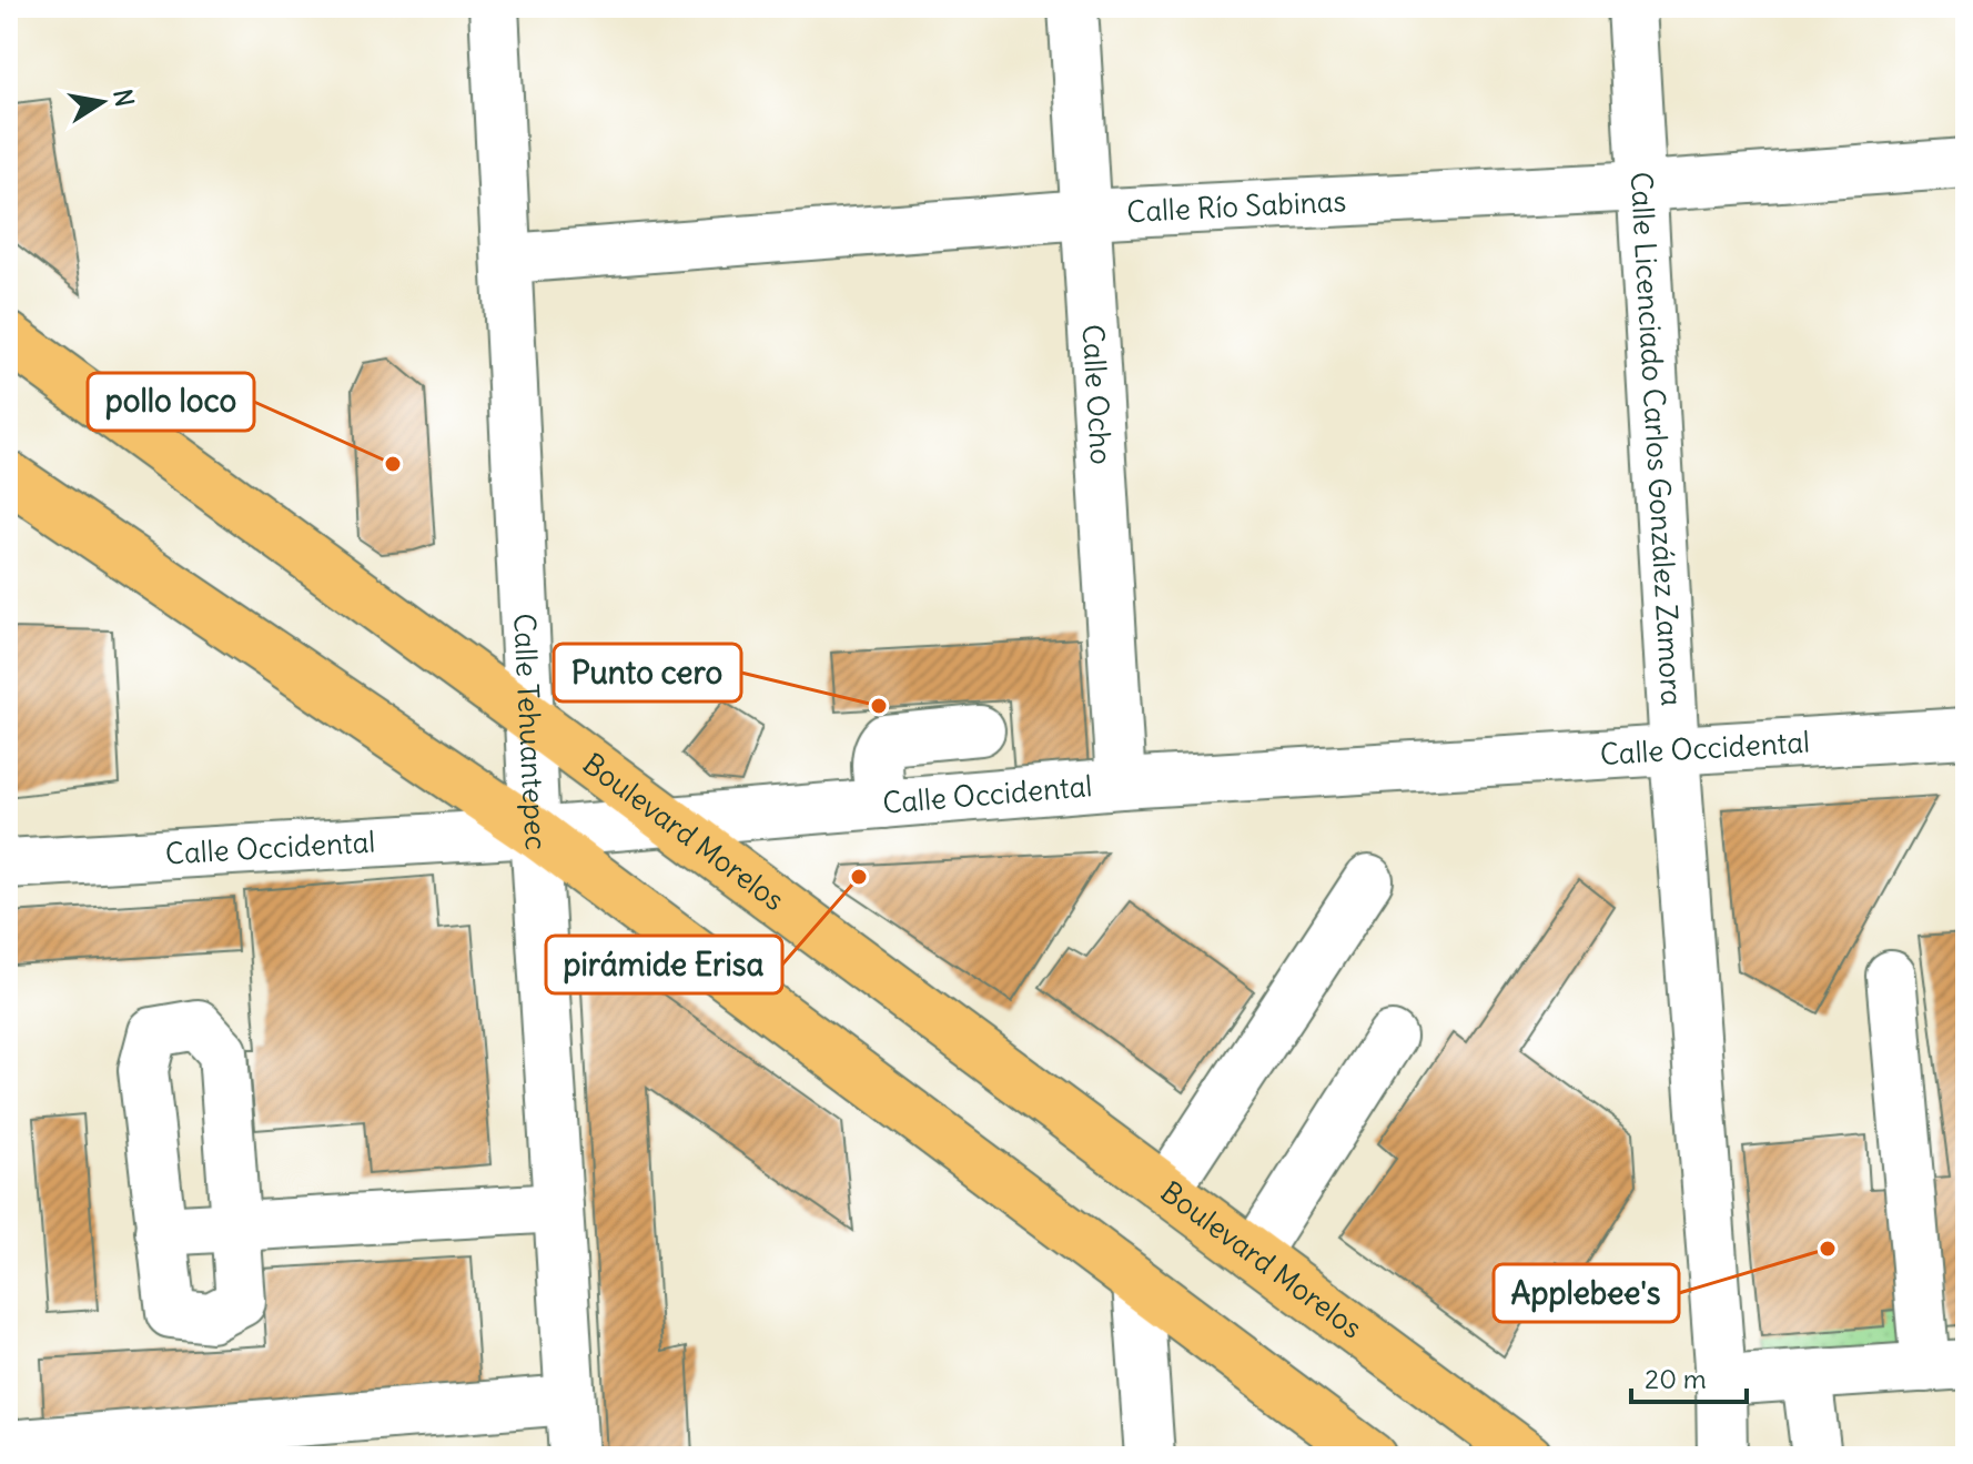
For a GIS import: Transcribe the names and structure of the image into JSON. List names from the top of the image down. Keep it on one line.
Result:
{"streets":{"main road":["Boulevard Morelos"],"street":["Calle Río Sabinas","Calle Ocho","Calle Licenciado Carlos González Zamora","Calle Tehuantepec","Calle Occidental"]},"crossings":[["Calle Río Sabinas","Calle Ocho"],["Calle Río Sabinas","Calle Licenciado Carlos González Zamora"],["Calle Río Sabinas","Calle Tehuantepec"],["Calle Ocho","Calle Occidental"],["Calle Licenciado Carlos González Zamora","Calle Occidental"],["Calle Tehuantepec","Calle Occidental"],["Calle Tehuantepec","Boulevard Morelos"],["Calle Occidental","Boulevard Morelos"]],"places":["pollo loco","Punto cero","pirámide Erisa","Applebee's"],"scale_bar":"20 m","north":"right"}
